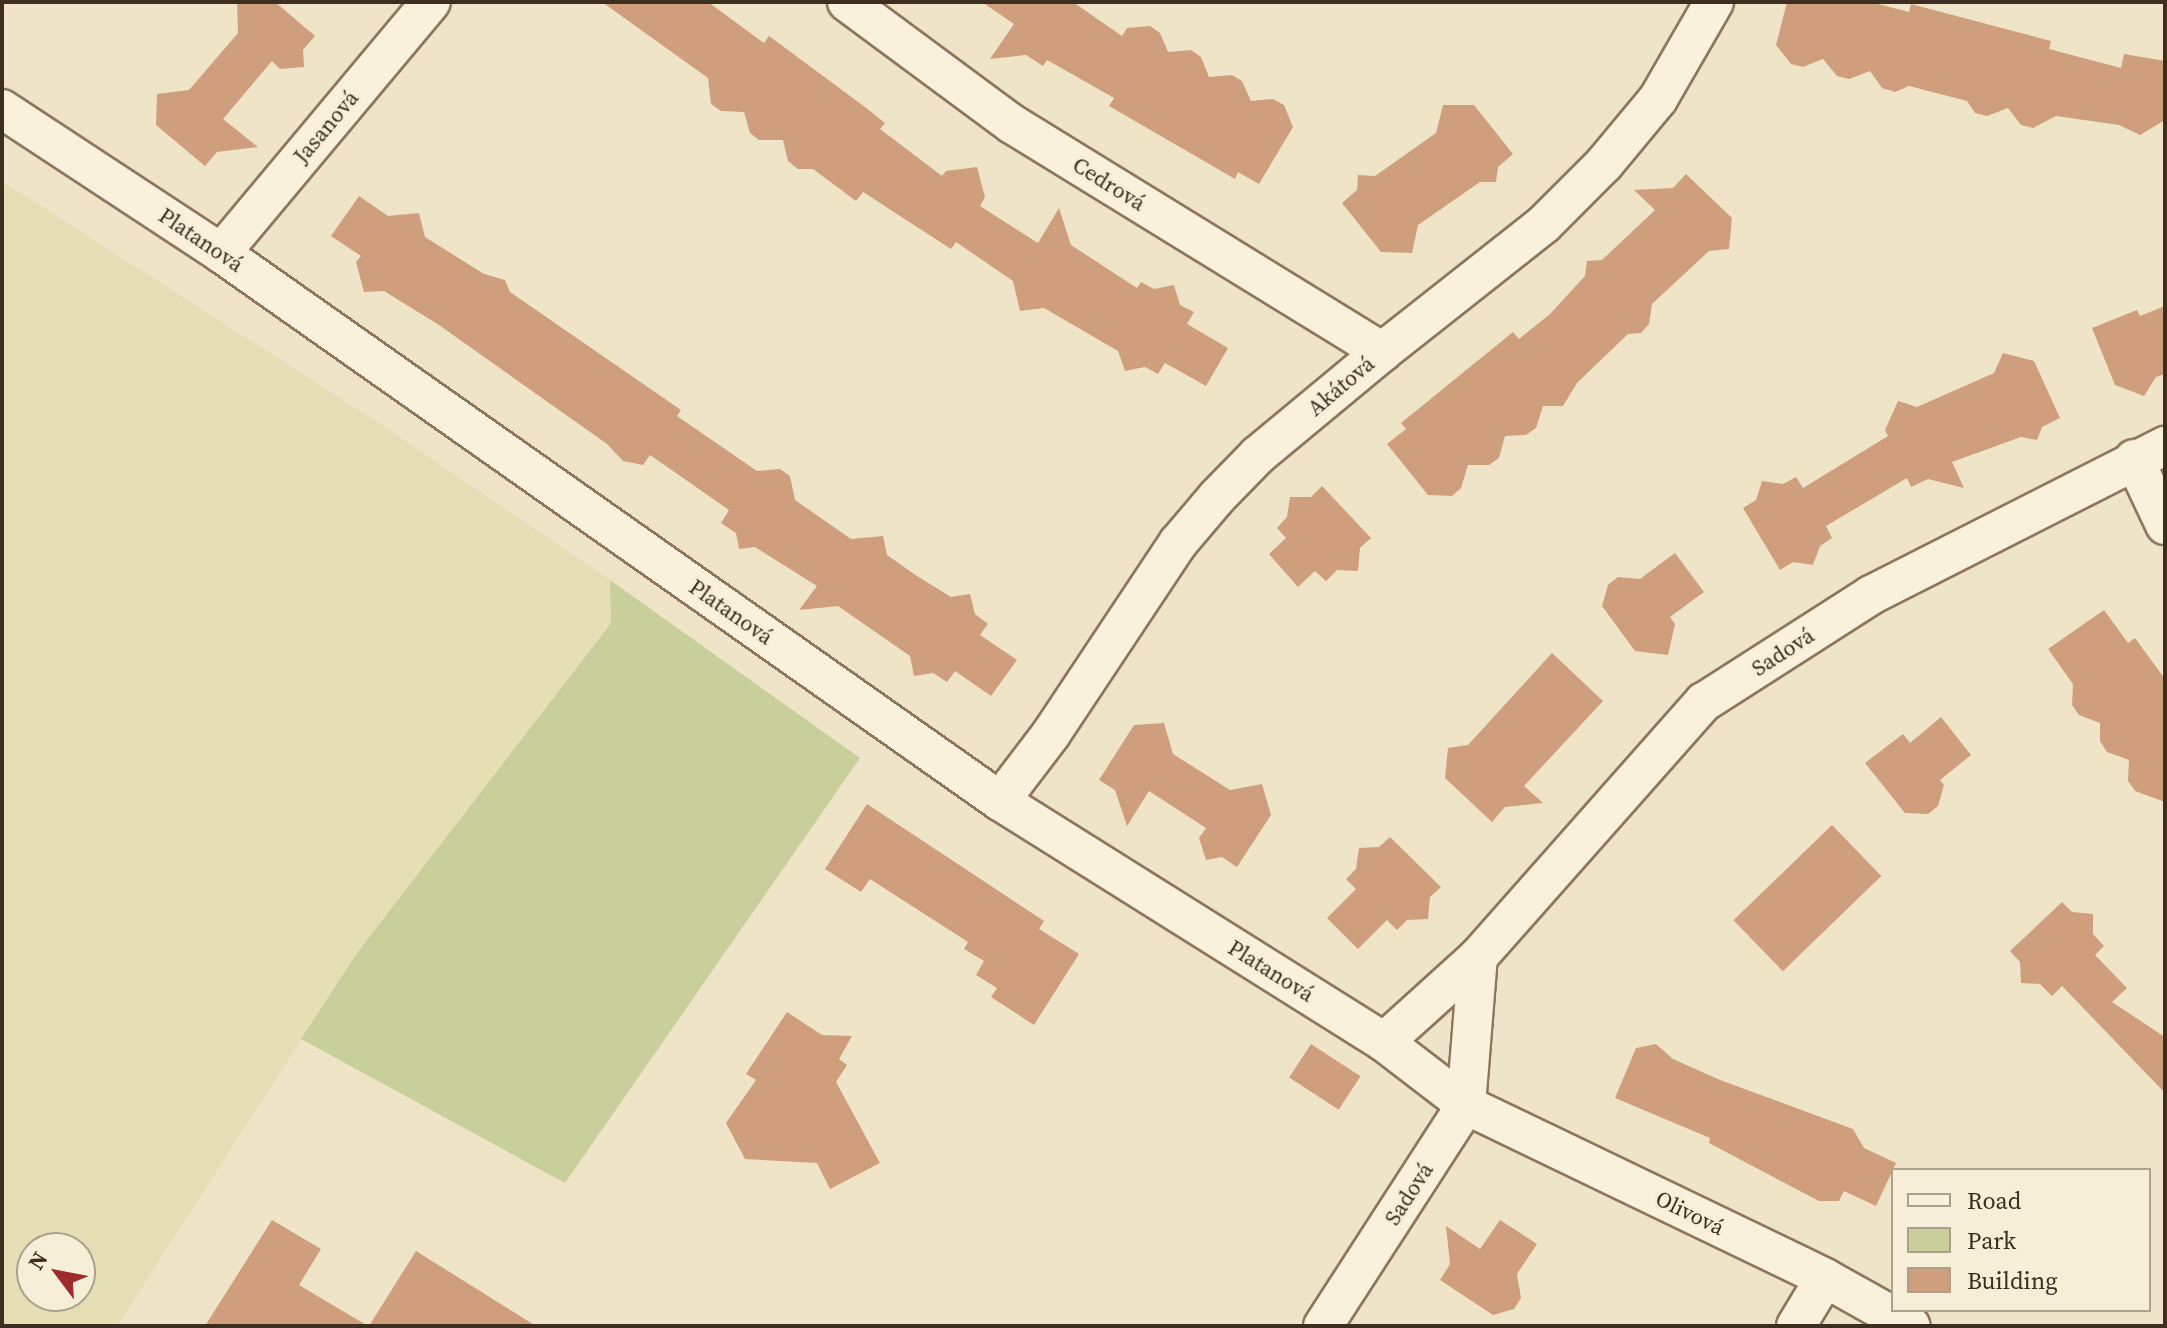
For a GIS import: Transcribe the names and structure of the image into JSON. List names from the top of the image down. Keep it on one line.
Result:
{"streets":{"street":["Jasanová","Cedrová","Platanová","Akátová","Sadová","Olivová"]},"crossings":[["Jasanová","Platanová"],["Cedrová","Akátová"],["Platanová","Akátová"],["Platanová","Sadová"],["Platanová","Olivová"],["Sadová","Olivová"]],"legend":["Road","Park","Building"],"north":"top left"}
